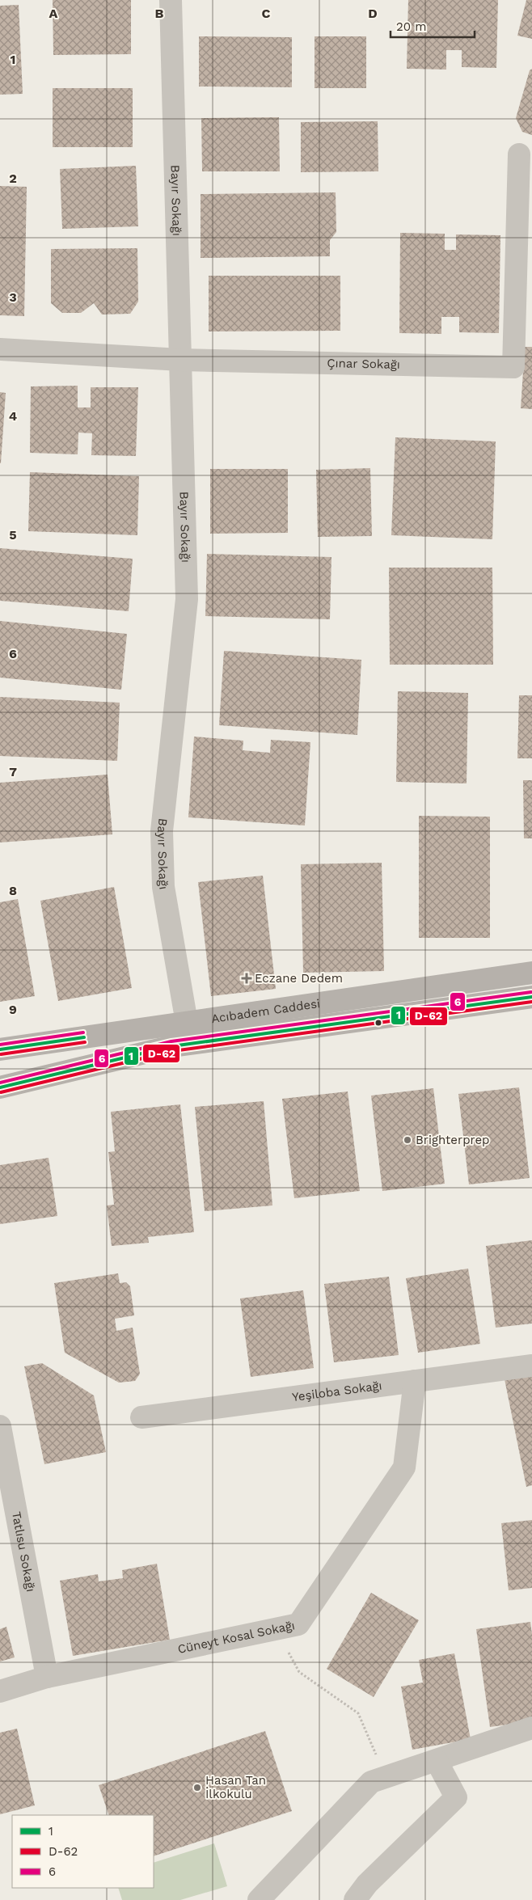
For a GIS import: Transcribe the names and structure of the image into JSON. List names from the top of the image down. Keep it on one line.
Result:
{"streets":{"main road":["Acıbadem Caddesi"],"street":["Bayır Sokağı","Çınar Sokağı","Yeşiloba Sokağı","Tatlısu Sokağı","Cüneyt Kosal Sokağı"]},"crossings":[["Bayır Sokağı","Çınar Sokağı"],["Bayır Sokağı","Acıbadem Caddesi"],["Yeşiloba Sokağı","Cüneyt Kosal Sokağı"],["Tatlısu Sokağı","Cüneyt Kosal Sokağı"]],"places":{"health":["Eczane Dedem"],"other":["Brighterprep","Hasan Tan İlkokulu"]},"lines":["transit line 6","transit line 1","transit line D-62"],"legend":["1","D-62","6"],"scale_bar":"20 m","grid":{"columns":["A","B","C","D"],"rows":["1","2","3","4","5","6","7","8","9"]}}
